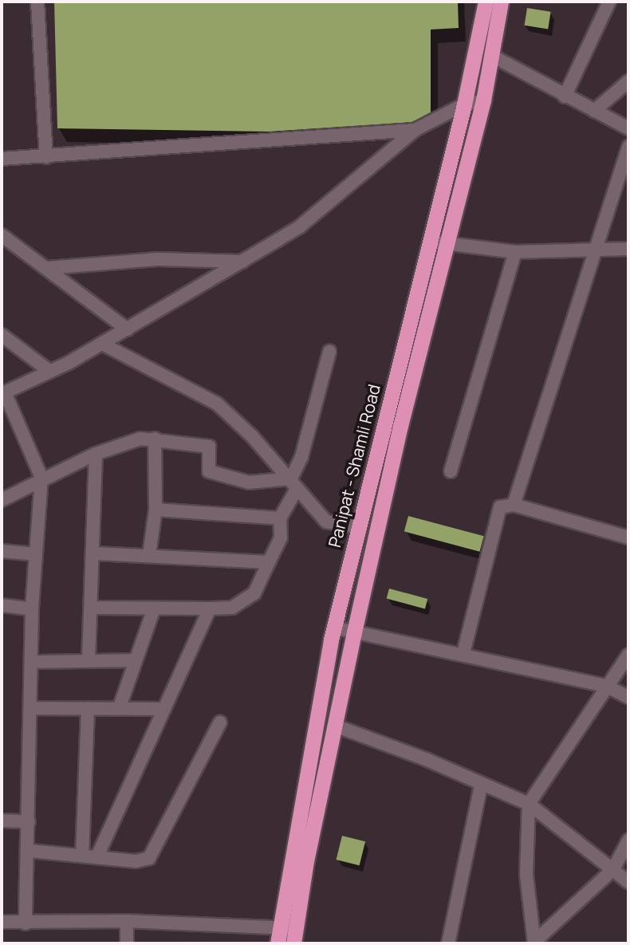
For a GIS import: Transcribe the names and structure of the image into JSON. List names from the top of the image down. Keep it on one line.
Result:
{"streets":{"highway":["Panipat - Shamli Road"]}}
